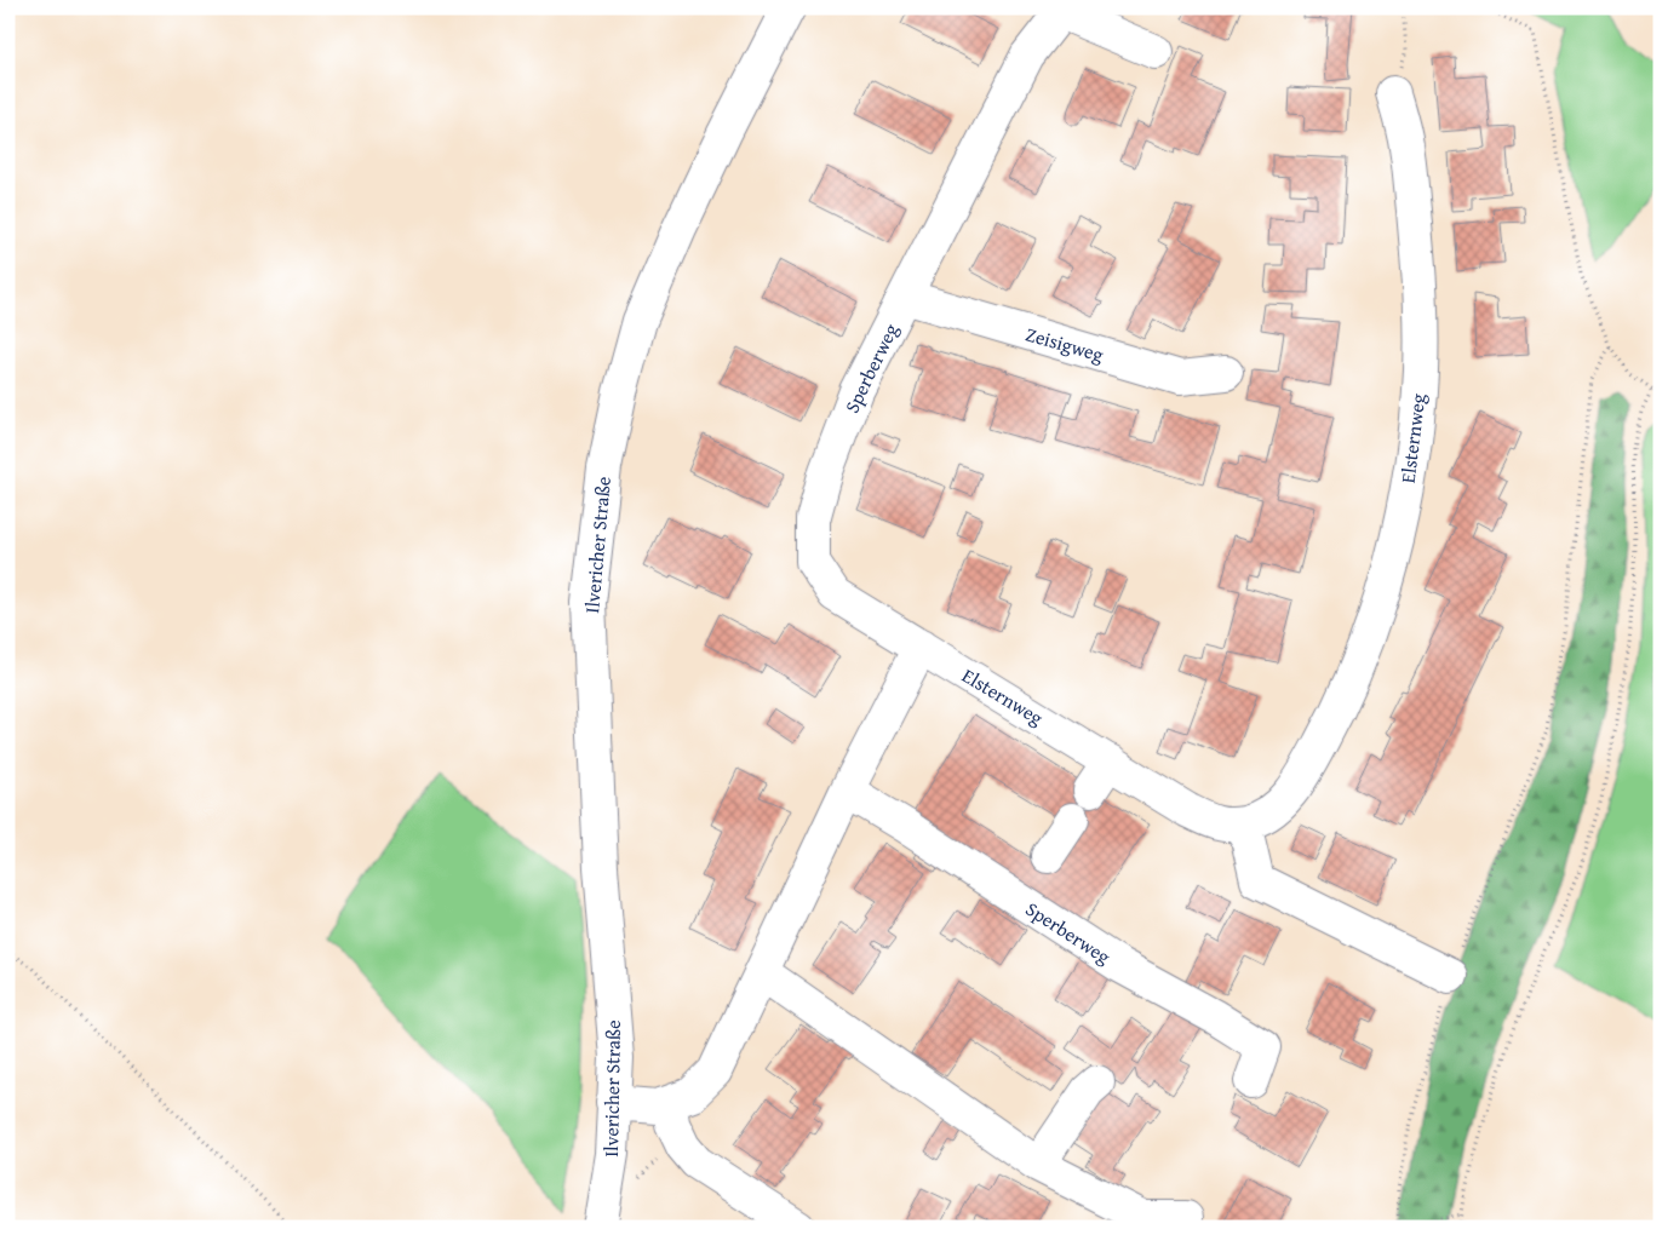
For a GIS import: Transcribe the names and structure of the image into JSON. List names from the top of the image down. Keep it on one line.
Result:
{"streets":{"street":["Zeisigweg","Sperberweg","Elsternweg","Ilvericher Straße"]},"crossings":[["Zeisigweg","Sperberweg"],["Sperberweg","Elsternweg"]]}
